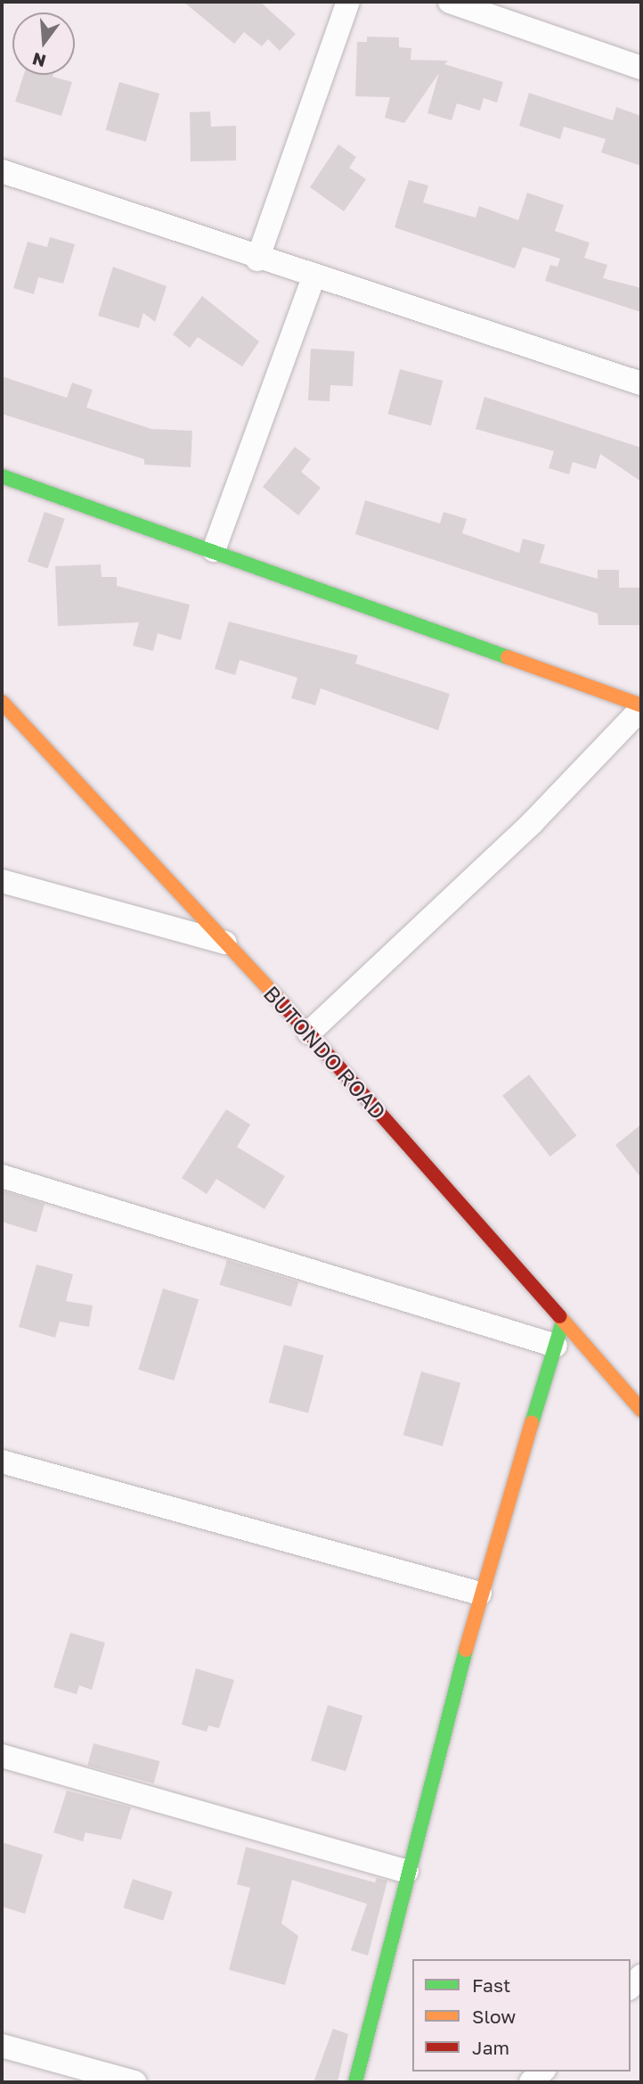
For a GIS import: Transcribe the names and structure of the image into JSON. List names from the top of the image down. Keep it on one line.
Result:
{"streets":{"street":["BUTONDO ROAD"]},"legend":["Fast","Slow","Jam"],"north":"bottom"}
